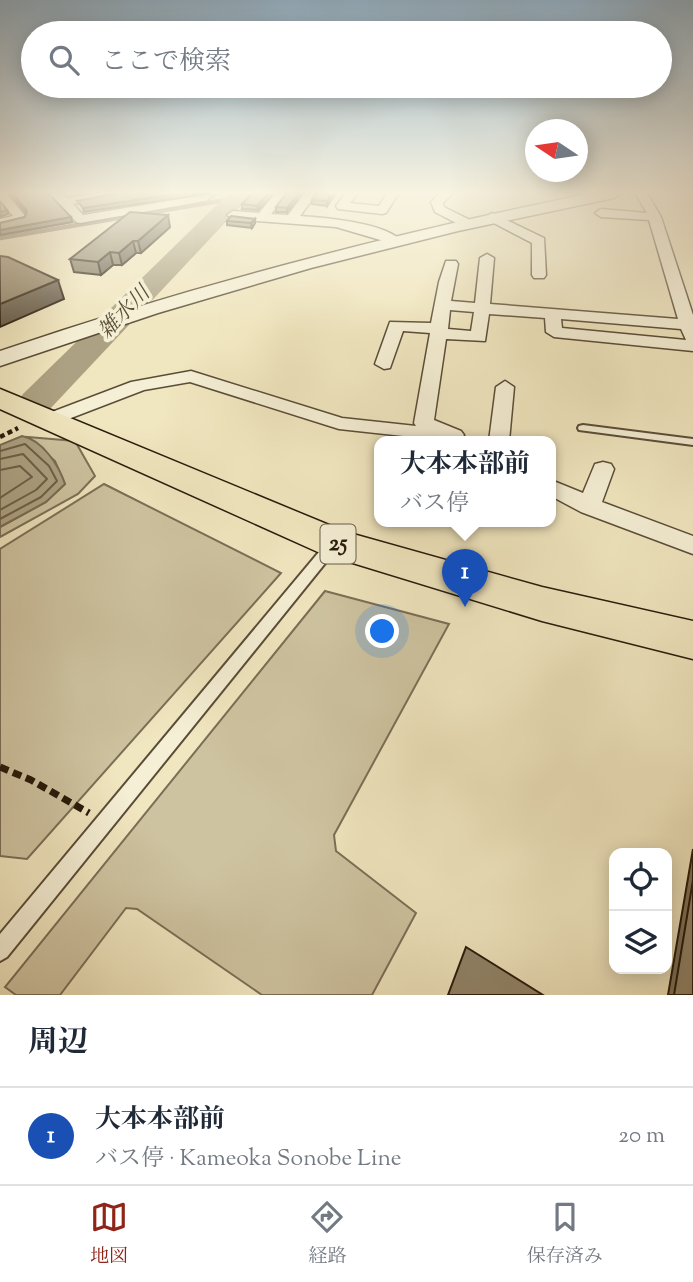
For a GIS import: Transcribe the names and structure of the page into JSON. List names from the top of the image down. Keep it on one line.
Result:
{"streets":{"main road":["25"]},"water":["雑水川"],"north":"left","page":{"search":"ここで検索","popup":["大本本部前","バス停"],"pins":"1","heading":"周辺","list":[{"mark":"1","name":"大本本部前","note":"バス停 · Kameoka Sonobe Line","value":"20 m"}],"nav":["地図","経路","保存済み"]}}
